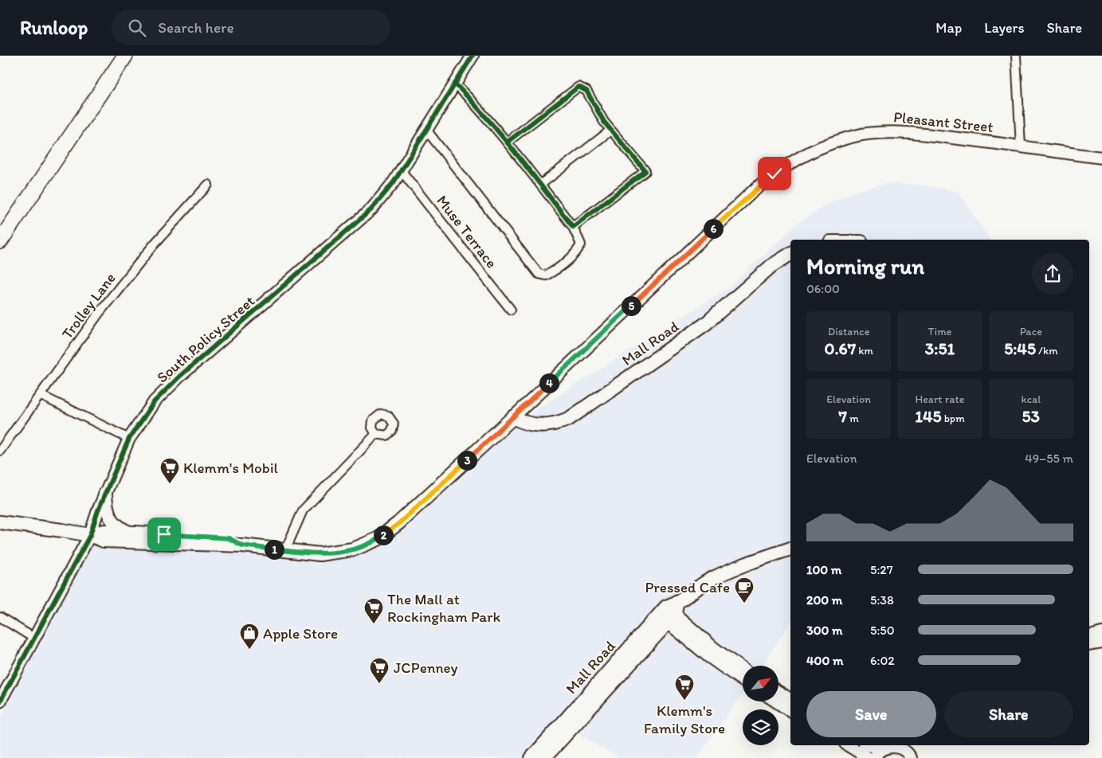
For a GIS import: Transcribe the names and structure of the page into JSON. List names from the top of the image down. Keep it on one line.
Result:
{"streets":{"main road":["Pleasant Street","South Policy Street","Mall Road"],"street":["Muse Terrace","Trolley Lane"]},"crossings":[["Pleasant Street","South Policy Street"],["Pleasant Street","Mall Road"],["Muse Terrace","South Policy Street"]],"places":{"supermarket":["Klemm's Mobil","The Mall at Rockingham Park","JCPenney","Klemm's Family Store"],"cafe":["Pressed Cafe"],"shop":["Apple Store"]},"north":"top right","page":{"header":"Runloop","search":"Search here","nav":["Map","Layers","Share"],"pins":["6","5","4","3","2","1"],"heading":["Morning run","06:00"],"stats":[["Distance","0.67 km"],["Time","3:51"],["Pace","5:45 /km"],["Elevation","7 m"],["Heart rate","145 bpm"],["kcal","53"]],"chart":["Elevation","49–55 m"],"list":[{"name":"100 m","note":"5:27"},{"name":"200 m","note":"5:38"},{"name":"300 m","note":"5:50"},{"name":"400 m","note":"6:02"}],"buttons":["Save","Share"]}}
